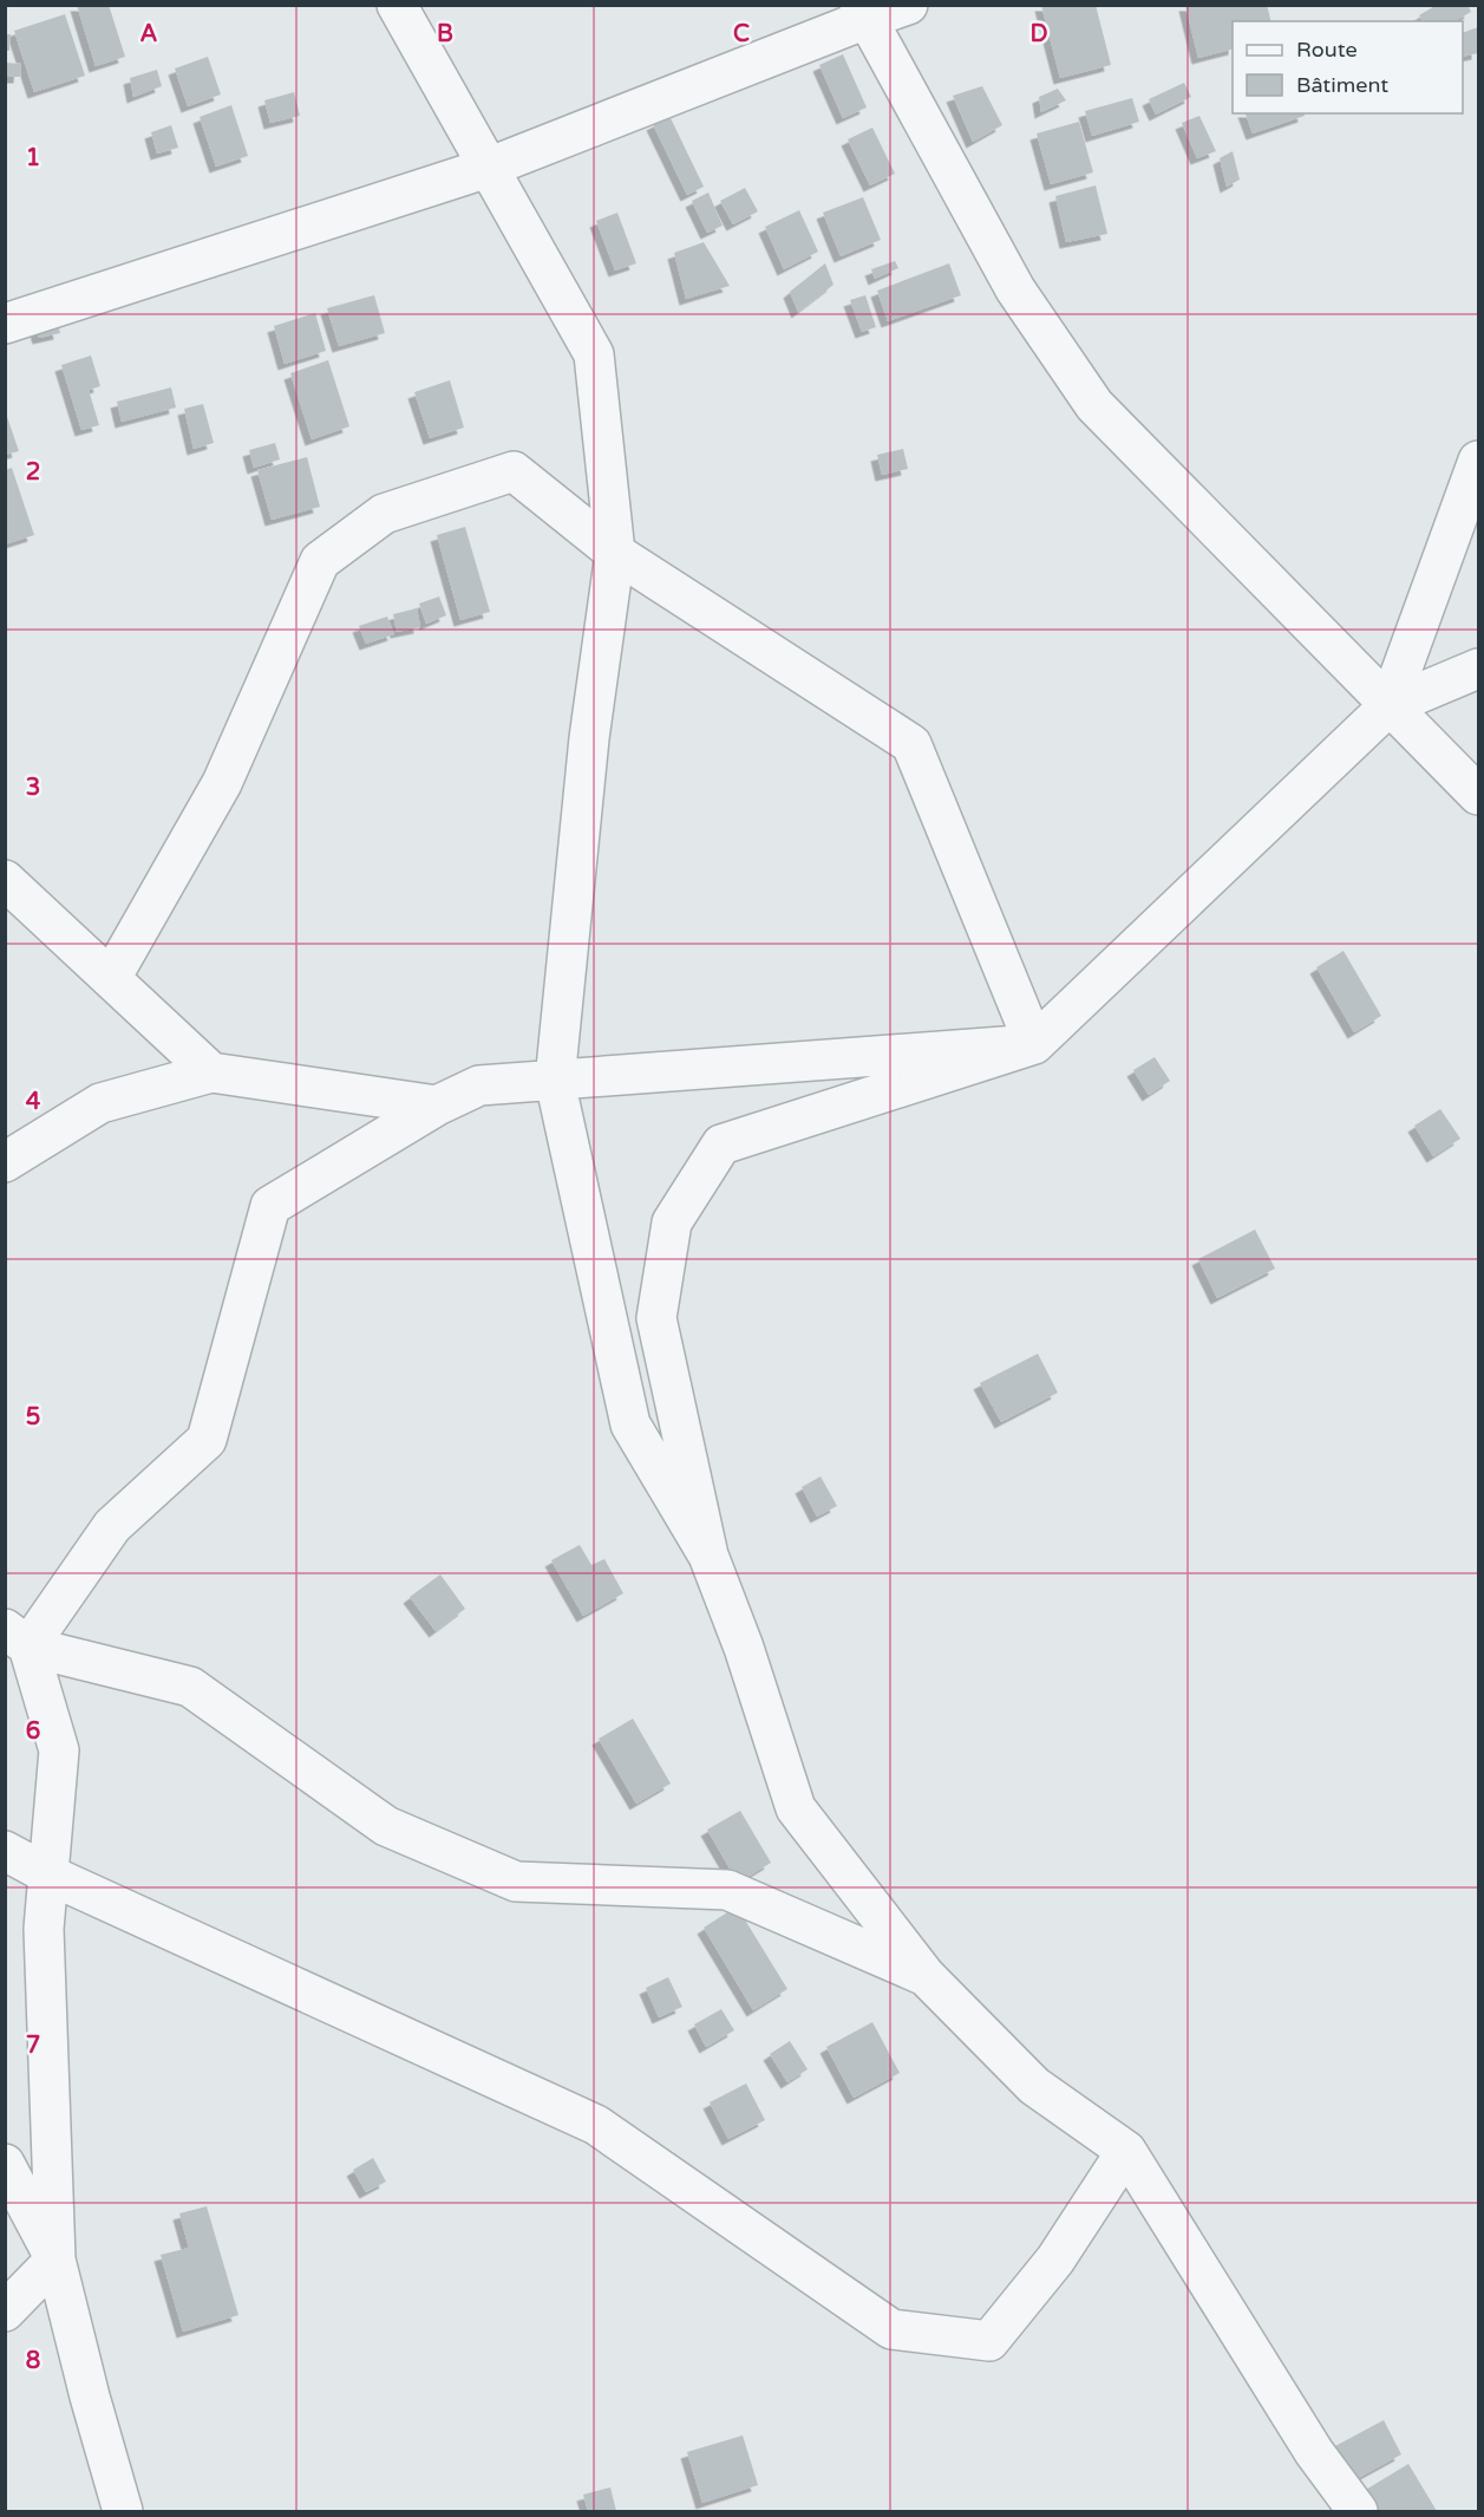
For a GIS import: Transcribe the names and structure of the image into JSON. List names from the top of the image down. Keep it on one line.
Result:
{"legend":["Route","Bâtiment"],"grid":{"columns":["A","B","C","D"],"rows":["1","2","3","4","5","6","7","8"]}}
